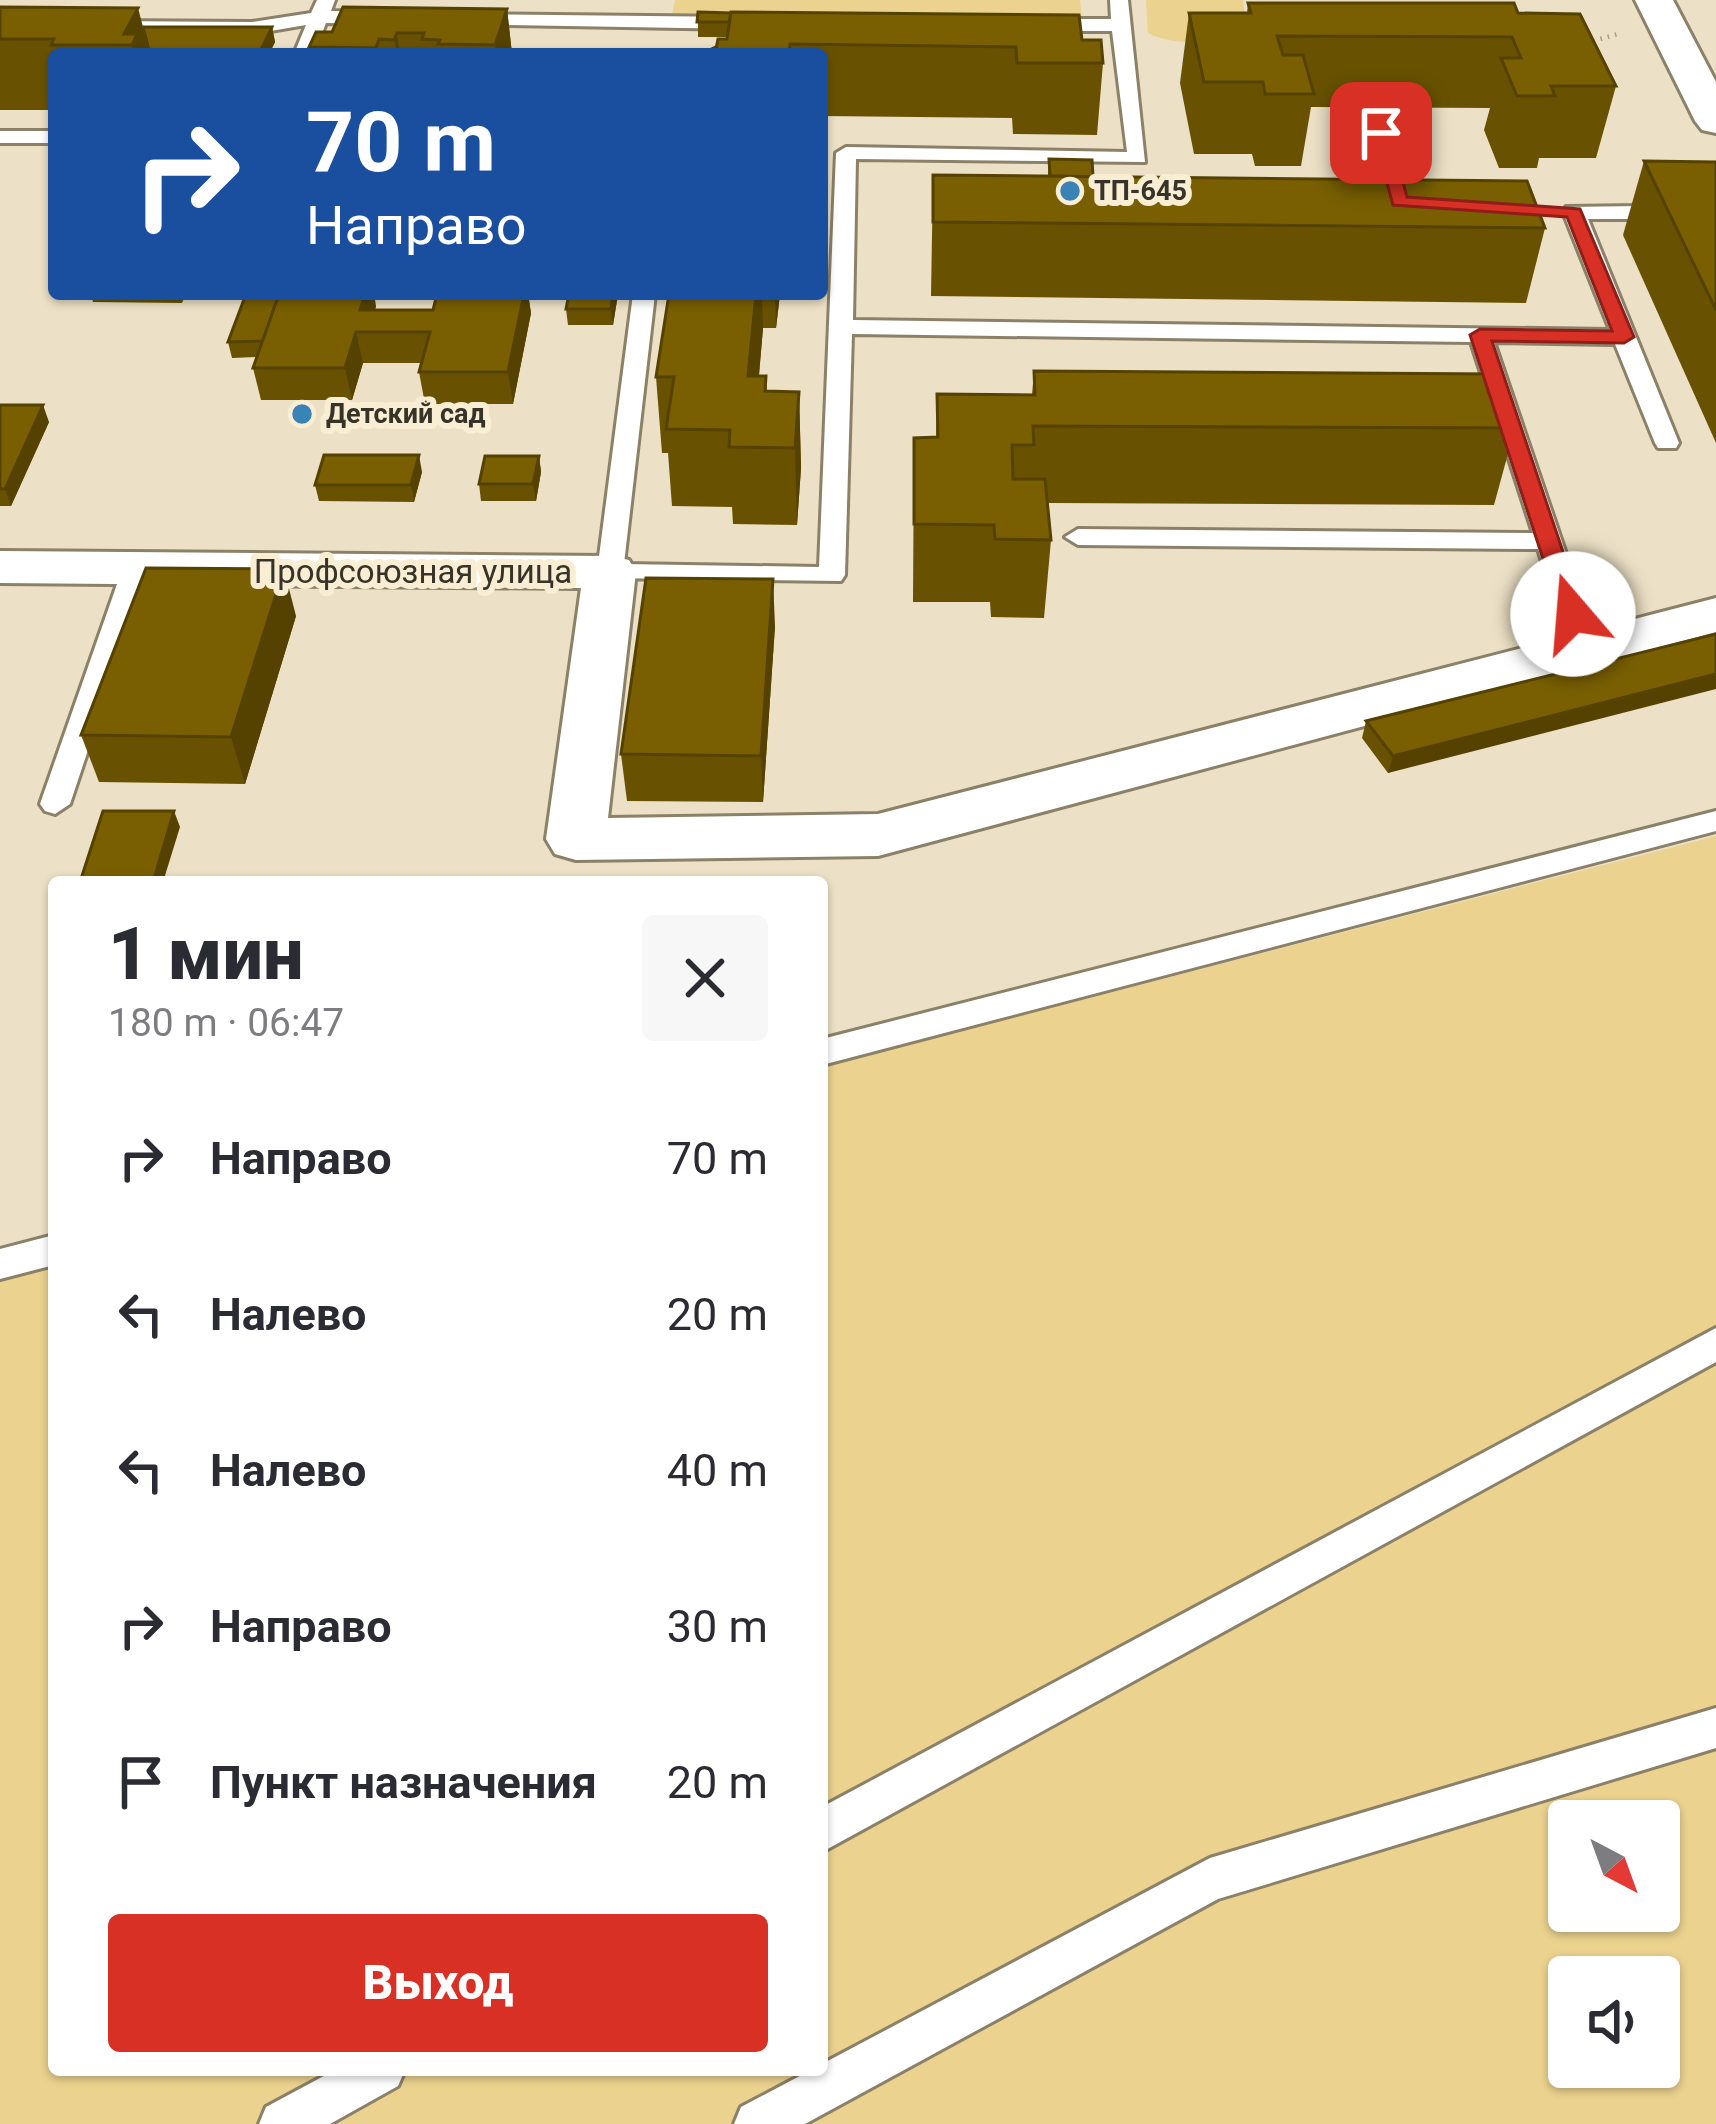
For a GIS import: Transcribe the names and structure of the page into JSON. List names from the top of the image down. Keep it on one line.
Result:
{"streets":{"street":["Профсоюзная улица"]},"places":["ТП-645","Детский сад"],"north":"bottom right","page":{"turn":["70 m","Направо"],"heading":["1 мин","180 m · 06:47"],"list":[{"name":"Направо","value":"70 m"},{"name":"Налево","value":"20 m"},{"name":"Налево","value":"40 m"},{"name":"Направо","value":"30 m"},{"name":"Пункт назначения","value":"20 m"}],"buttons":"Выход"}}
